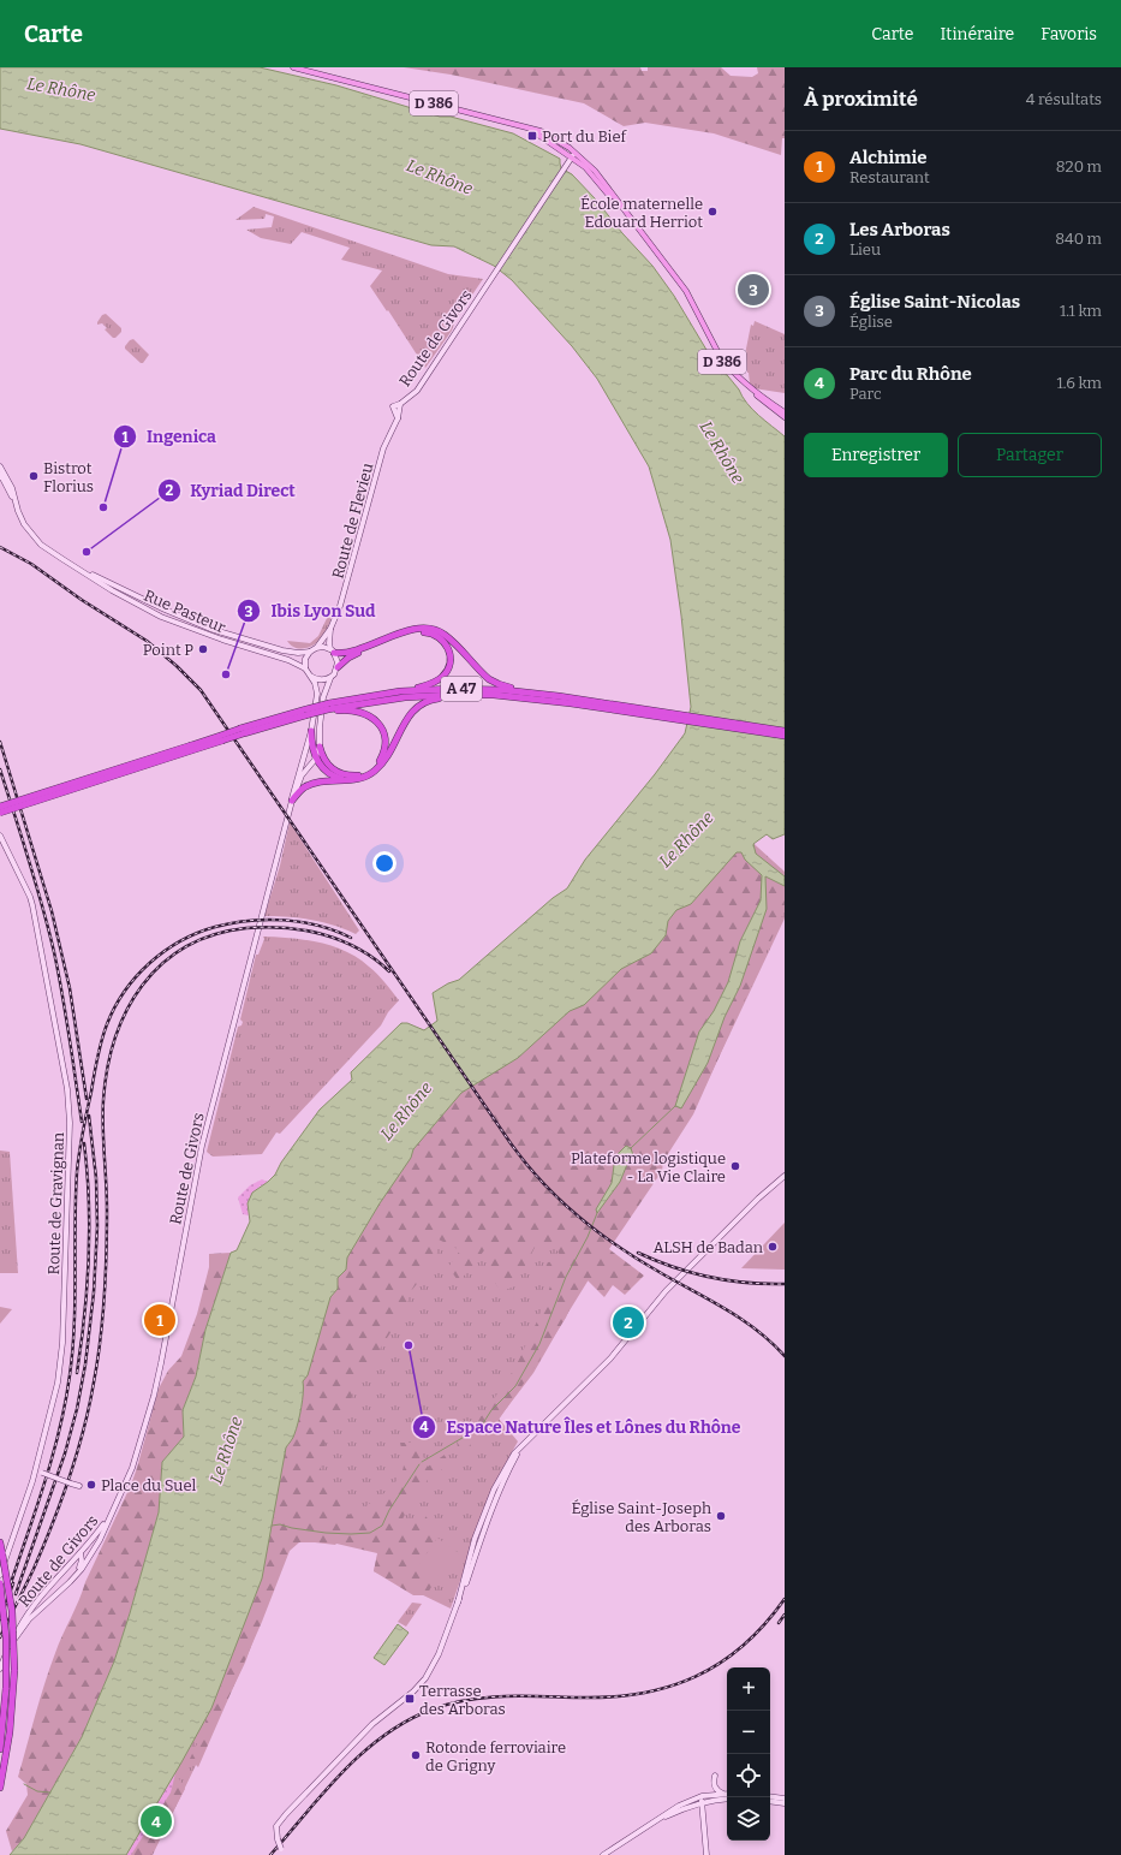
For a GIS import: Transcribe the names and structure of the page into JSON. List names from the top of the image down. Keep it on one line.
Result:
{"streets":{"highway":["A 47"],"main road":["D 386","Route de Givors","Route de Flevieu","Rue Pasteur","Route de Gravignan"]},"crossings":[["D 386","Route de Givors"],["Route de Givors","Route de Flevieu"],["Route de Flevieu","Rue Pasteur"]],"water":["Le Rhône"],"places":{"transit":["Port du Bief","Terrasse des Arboras"],"other":["École maternelle Edouard Herriot","Bistrot Florius","Ingenica","Kyriad Direct","Point P","Ibis Lyon Sud","Plateforme logistique - La Vie Claire","ALSH de Badan","Espace Nature Îles et Lônes du Rhône","Place du Suel","Église Saint-Joseph des Arboras","Rotonde ferroviaire de Grigny"]},"page":{"header":"Carte","nav":["Carte","Itinéraire","Favoris"],"heading":["À proximité","4 résultats"],"list":[{"mark":"1","name":"Alchimie","note":"Restaurant","value":"820 m"},{"mark":"2","name":"Les Arboras","note":"Lieu","value":"840 m"},{"mark":"3","name":"Église Saint-Nicolas","note":"Église","value":"1.1 km"},{"mark":"4","name":"Parc du Rhône","note":"Parc","value":"1.6 km"}],"pins":["3","1","2","4"],"buttons":["Enregistrer","Partager"],"map_buttons":["+","−"]}}
